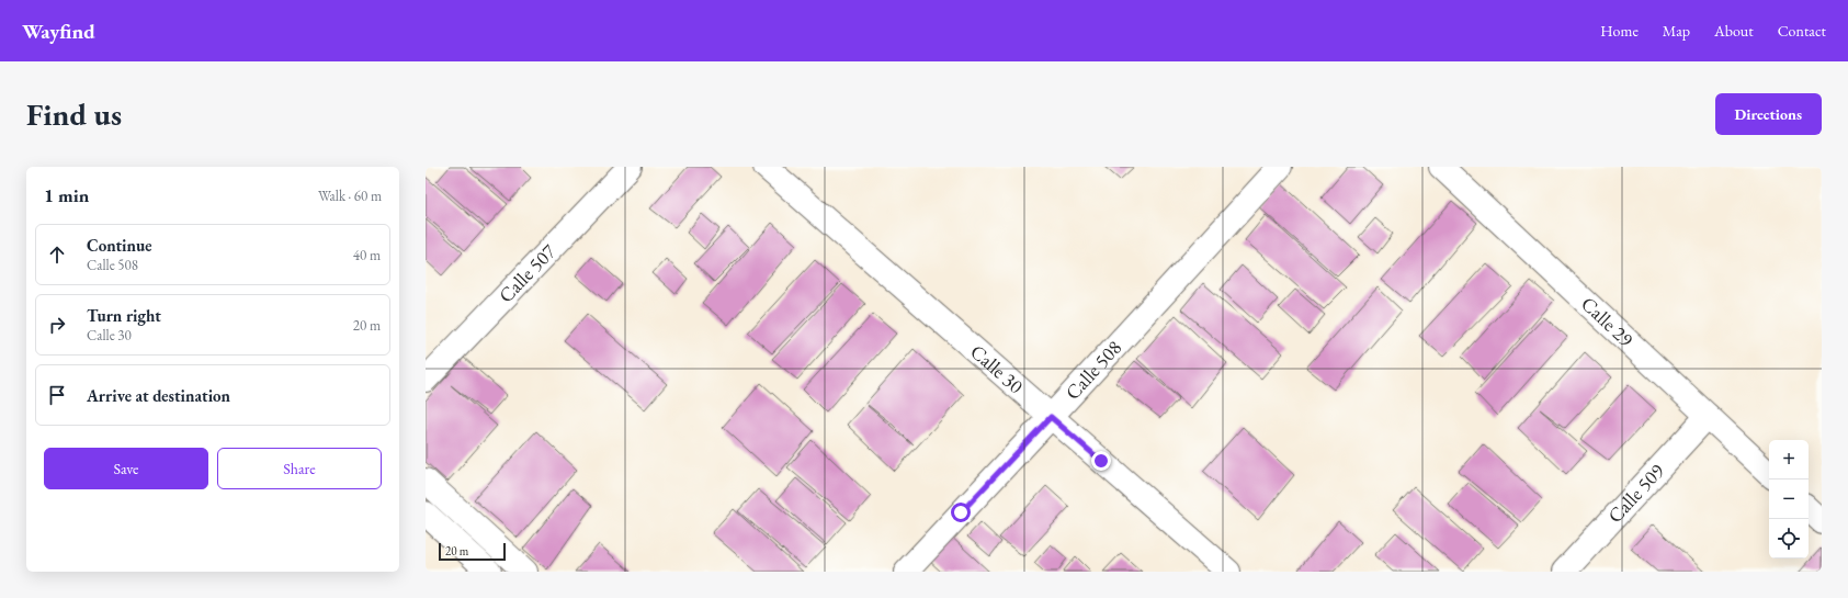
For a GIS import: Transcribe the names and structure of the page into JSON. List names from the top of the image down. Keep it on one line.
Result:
{"streets":{"street":["Calle 507","Calle 29","Calle 30","Calle 508","Calle 509"]},"crossings":[["Calle 29","Calle 509"],["Calle 30","Calle 508"]],"scale_bar":"20 m","page":{"header":"Wayfind","nav":["Home","Map","About","Contact"],"buttons":["Directions",["Save","Share"]],"title":"Find us","heading":["1 min","Walk · 60 m"],"list":[["Continue","Calle 508","40 m"],["Turn right","Calle 30","20 m"],"Arrive at destination"],"map_buttons":["+","−"],"scale":"20 m"}}
